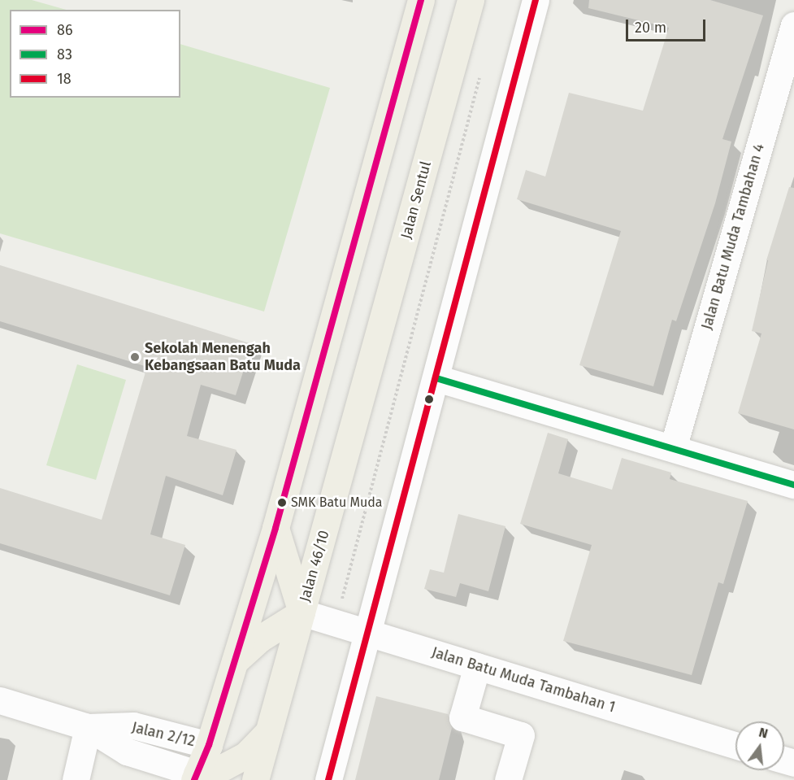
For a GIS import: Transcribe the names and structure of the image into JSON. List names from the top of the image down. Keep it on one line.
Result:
{"streets":{"main road":["Jalan Sentul","Jalan 46/10"],"street":["Jalan Batu Muda Tambahan 4","Jalan Batu Muda Tambahan 1","Jalan 2/12"]},"crossings":[["Jalan Sentul","Jalan 46/10"],["Jalan 46/10","Jalan Batu Muda Tambahan 1"]],"places":["Sekolah Menengah Kebangsaan Batu Muda","SMK Batu Muda"],"lines":["transit line 86","transit line 18","transit line 83"],"legend":["86","83","18"],"scale_bar":"20 m","north":"top"}
